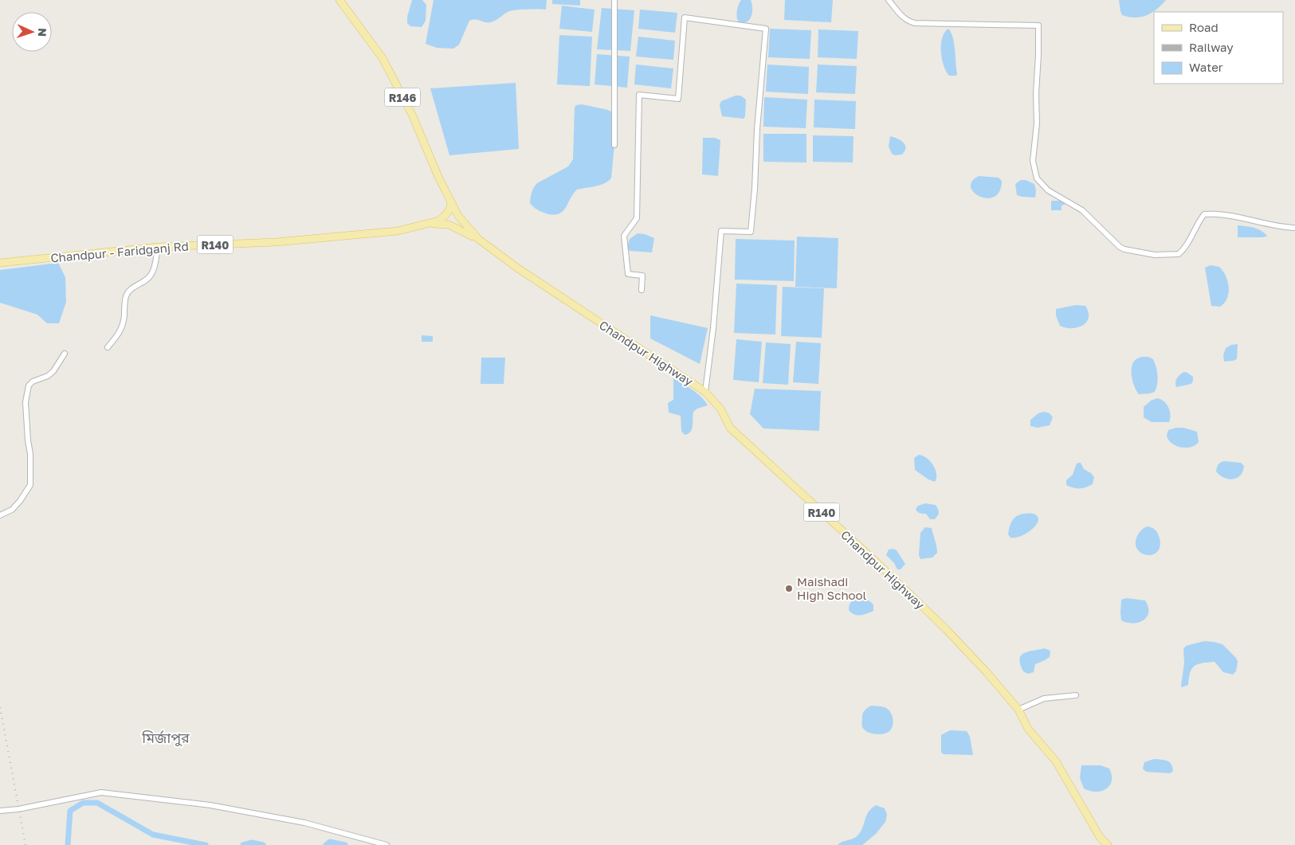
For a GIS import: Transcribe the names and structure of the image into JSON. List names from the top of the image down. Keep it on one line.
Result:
{"streets":{"main road":["R146","R140","Chandpur - Faridganj Rd","Chandpur Highway"]},"crossings":[["R146","R140"],["R140","Chandpur - Faridganj Rd"],["R140","Chandpur Highway"]],"districts":["মির্জাপুর"],"places":["Maishadi High School"],"legend":["Road","Railway","Water"],"north":"right"}
